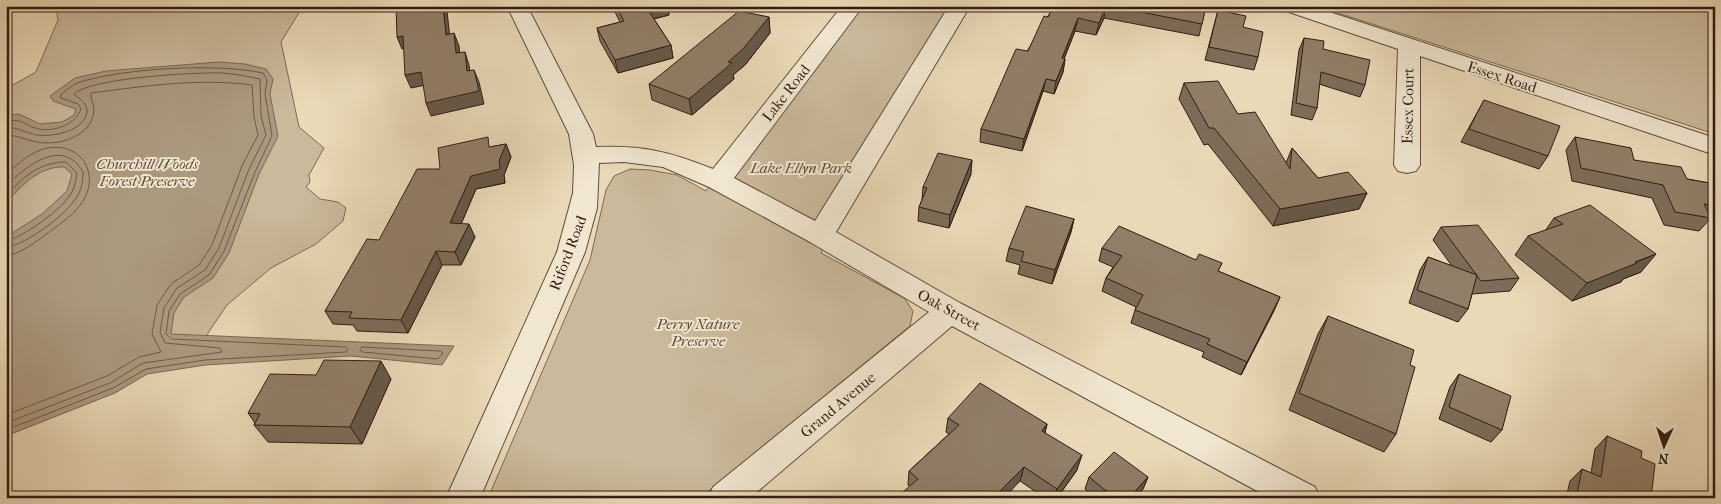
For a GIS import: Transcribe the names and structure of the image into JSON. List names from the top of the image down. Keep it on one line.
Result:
{"streets":{"street":["Essex Road","Lake Road","Essex Court","Riford Road","Oak Street","Grand Avenue"]},"crossings":[["Essex Road","Essex Court"],["Lake Road","Oak Street"],["Riford Road","Oak Street"],["Oak Street","Grand Avenue"]],"parks":["Churchill Woods Forest Preserve","Lake Ellyn Park","Perry Nature Preserve"],"north":"bottom"}
